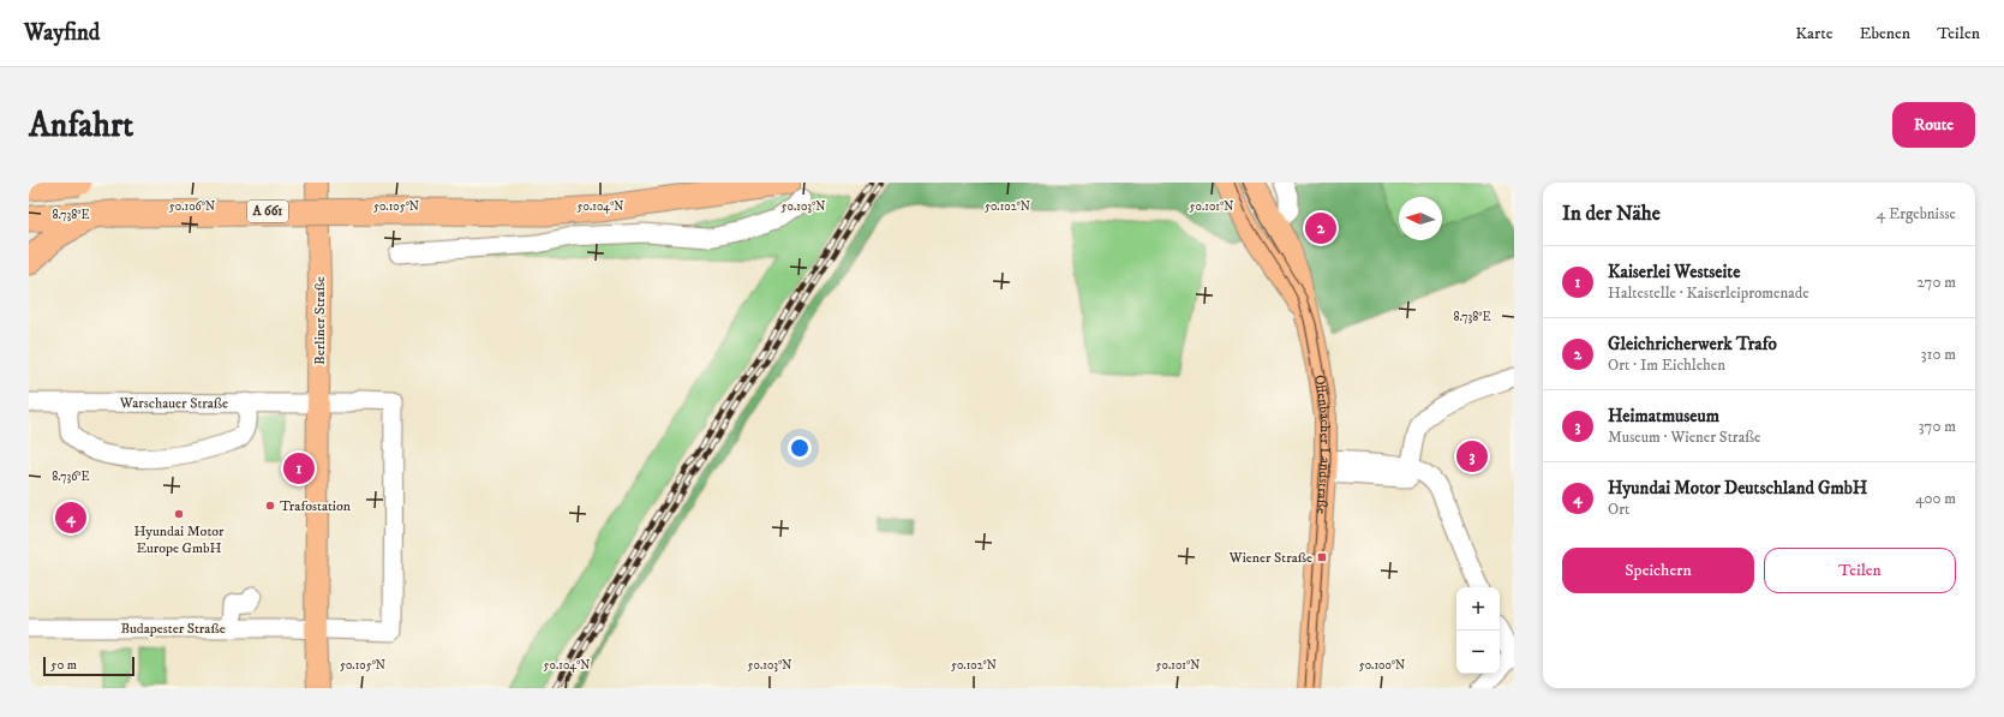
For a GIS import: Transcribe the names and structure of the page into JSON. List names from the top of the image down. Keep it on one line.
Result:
{"streets":{"highway":["A 661"],"main road":["Berliner Straße","Offenbacher Landstraße"],"street":["Warschauer Straße","Budapester Straße"]},"crossings":[["Berliner Straße","Warschauer Straße"],["Berliner Straße","Budapester Straße"],["Warschauer Straße","Budapester Straße"]],"places":{"other":["Trafostation","Hyundai Motor Europe GmbH"],"transit":["Wiener Straße"]},"scale_bar":"50 m","north":"left","page":{"header":"Wayfind","nav":["Karte","Ebenen","Teilen"],"buttons":["Route",["Speichern","Teilen"]],"title":"Anfahrt","heading":["In der Nähe","4 Ergebnisse"],"pins":["2","3","1","4"],"list":[{"mark":"1","name":"Kaiserlei Westseite","note":"Haltestelle · Kaiserleipromenade","value":"270 m"},{"mark":"2","name":"Gleichricherwerk Trafo","note":"Ort · Im Eichlehen","value":"310 m"},{"mark":"3","name":"Heimatmuseum","note":"Museum · Wiener Straße","value":"370 m"},{"mark":"4","name":"Hyundai Motor Deutschland GmbH","note":"Ort","value":"400 m"}],"map_buttons":["+","−"],"scale":"50 m"},"coordinates":["50.106°N","50.105°N","50.104°N","50.103°N","50.102°N","50.101°N","8.738°E","8.736°E","50.100°N"]}
